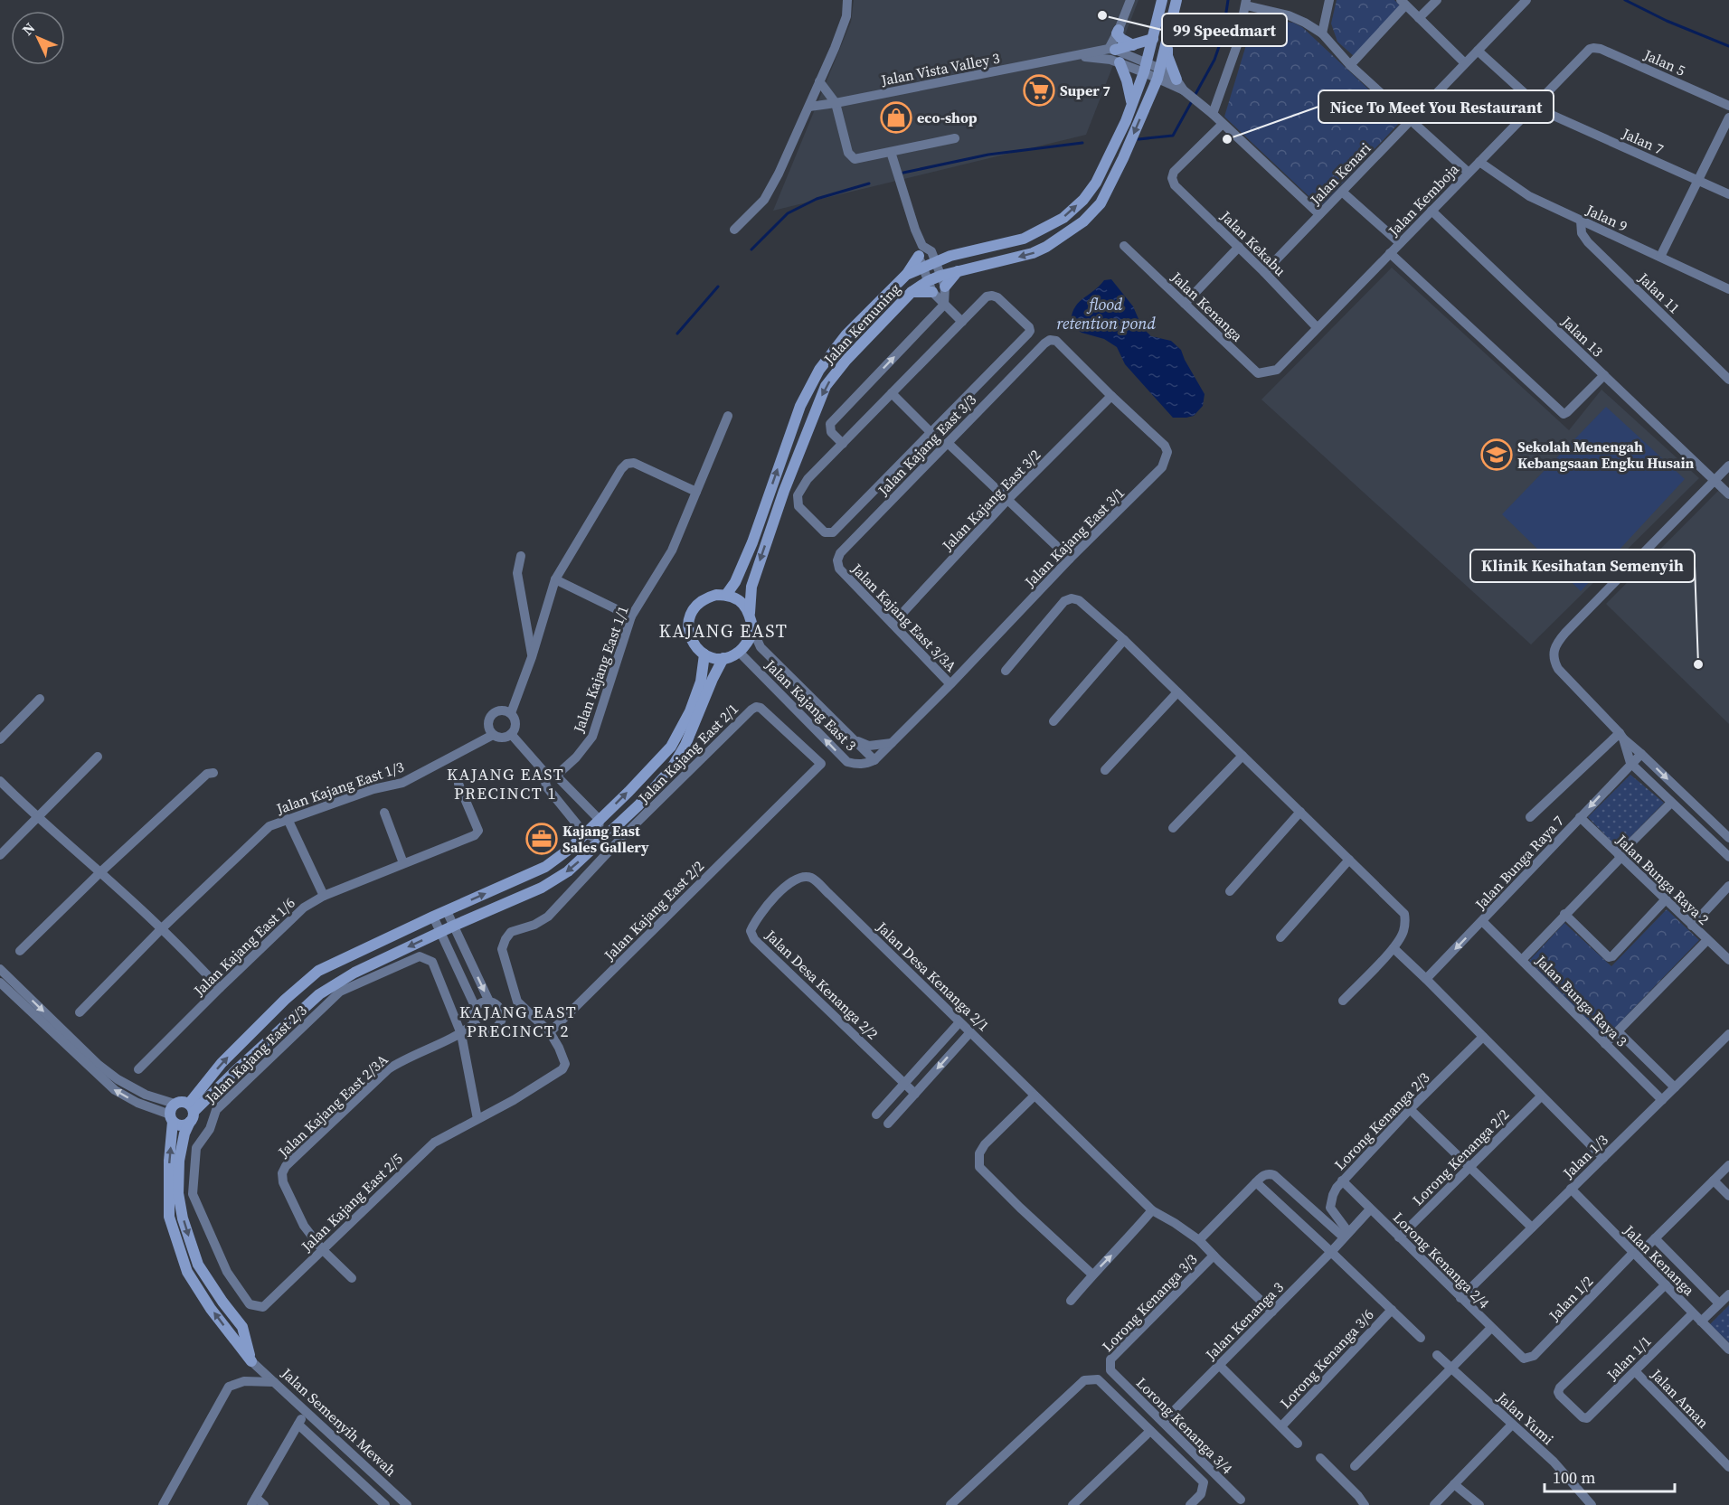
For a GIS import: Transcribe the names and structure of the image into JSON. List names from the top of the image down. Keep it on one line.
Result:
{"streets":{"street":["Jalan 5","Jalan Vista Valley 3","Jalan 7","Jalan Kenari","Jalan Kemboja","Jalan 9","Jalan Kekabu","Jalan 11","Jalan Kenanga","Jalan Kemuning","Jalan 13","Jalan Kajang East 3/3","Jalan Kajang East 3/2","Jalan Kajang East 3/1","Jalan Kajang East 3/3A","Jalan Kajang East 1/1","Jalan Kajang East 3","Jalan Kajang East 2/1","Jalan Kajang East 1/3","Jalan Bunga Raya 7","Jalan Bunga Raya 2","Jalan Kajang East 2/2","Jalan Kajang East 1/6","Jalan Desa Kenanga 2/1","Jalan Desa Kenanga 2/2","Jalan Bunga Raya 3","Jalan Kajang East 2/3","Jalan Kajang East 2/3A","Lorong Kenanga 2/3","Jalan 1/3","Lorong Kenanga 2/2","Jalan Kajang East 2/5","Lorong Kenanga 2/4","Jalan 1/2","Lorong Kenanga 3/3","Jalan Kenanga 3","Jalan 1/1","Lorong Kenanga 3/6","Jalan Aman","Jalan Yumi","Jalan Semenyih Mewah","Lorong Kenanga 3/4"]},"crossings":[["Jalan 5","Jalan Kemboja"],["Jalan Vista Valley 3","Jalan Kemuning"],["Jalan Kenari","Jalan Kekabu"],["Jalan Kemboja","Jalan 9"],["Jalan Kemboja","Jalan Kekabu"],["Jalan Kemboja","Jalan Kenanga"],["Jalan Kemboja","Jalan 13"],["Jalan 9","Jalan 11"],["Jalan Kenanga","Jalan 1/3"],["Jalan Kenanga","Jalan 1/2"],["Jalan Kenanga","Jalan 1/1"],["Jalan Kemuning","Jalan Kajang East 3"],["Jalan Kajang East 3/3","Jalan Kajang East 3/1"],["Jalan Kajang East 3/3","Jalan Kajang East 3/3A"],["Jalan Kajang East 3/2","Jalan Kajang East 3/1"],["Jalan Kajang East 3/2","Jalan Kajang East 3/3A"],["Jalan Kajang East 3/1","Jalan Kajang East 3/3A"],["Jalan Kajang East 3/1","Jalan Kajang East 3"],["Jalan Kajang East 2/1","Jalan Kajang East 2/2"],["Jalan Bunga Raya 7","Jalan Bunga Raya 2"],["Jalan Bunga Raya 7","Jalan Bunga Raya 3"],["Jalan Kajang East 2/2","Jalan Kajang East 2/5"],["Jalan Desa Kenanga 2/1","Jalan Desa Kenanga 2/2"],["Jalan Desa Kenanga 2/1","Lorong Kenanga 3/3"],["Jalan Desa Kenanga 2/1","Jalan Kenanga 3"],["Jalan Bunga Raya 3","Jalan 1/3"],["Jalan Kajang East 2/3","Jalan Kajang East 2/3A"],["Jalan Kajang East 2/3","Jalan Kajang East 2/5"],["Jalan Kajang East 2/3A","Jalan Kajang East 2/5"],["Lorong Kenanga 2/3","Lorong Kenanga 2/4"],["Lorong Kenanga 2/3","Jalan Kenanga 3"],["Jalan 1/3","Lorong Kenanga 2/4"],["Lorong Kenanga 2/2","Lorong Kenanga 2/4"],["Lorong Kenanga 2/4","Jalan 1/2"],["Lorong Kenanga 2/4","Jalan Kenanga 3"],["Lorong Kenanga 3/3","Lorong Kenanga 3/4"],["Jalan Kenanga 3","Lorong Kenanga 3/4"],["Jalan 1/1","Jalan Aman"]],"districts":["KAJANG EAST","KAJANG EAST PRECINCT 1","KAJANG EAST PRECINCT 2"],"water":["flood retention pond"],"places":{"other":["99 Speedmart","Nice To Meet You Restaurant","Klinik Kesihatan Semenyih"],"supermarket":["Super 7"],"shop":["eco-shop"],"school or university":["Sekolah Menengah Kebangsaan Engku Husain"],"office":["Kajang East Sales Gallery"]},"scale_bar":"100 m","north":"top left"}
